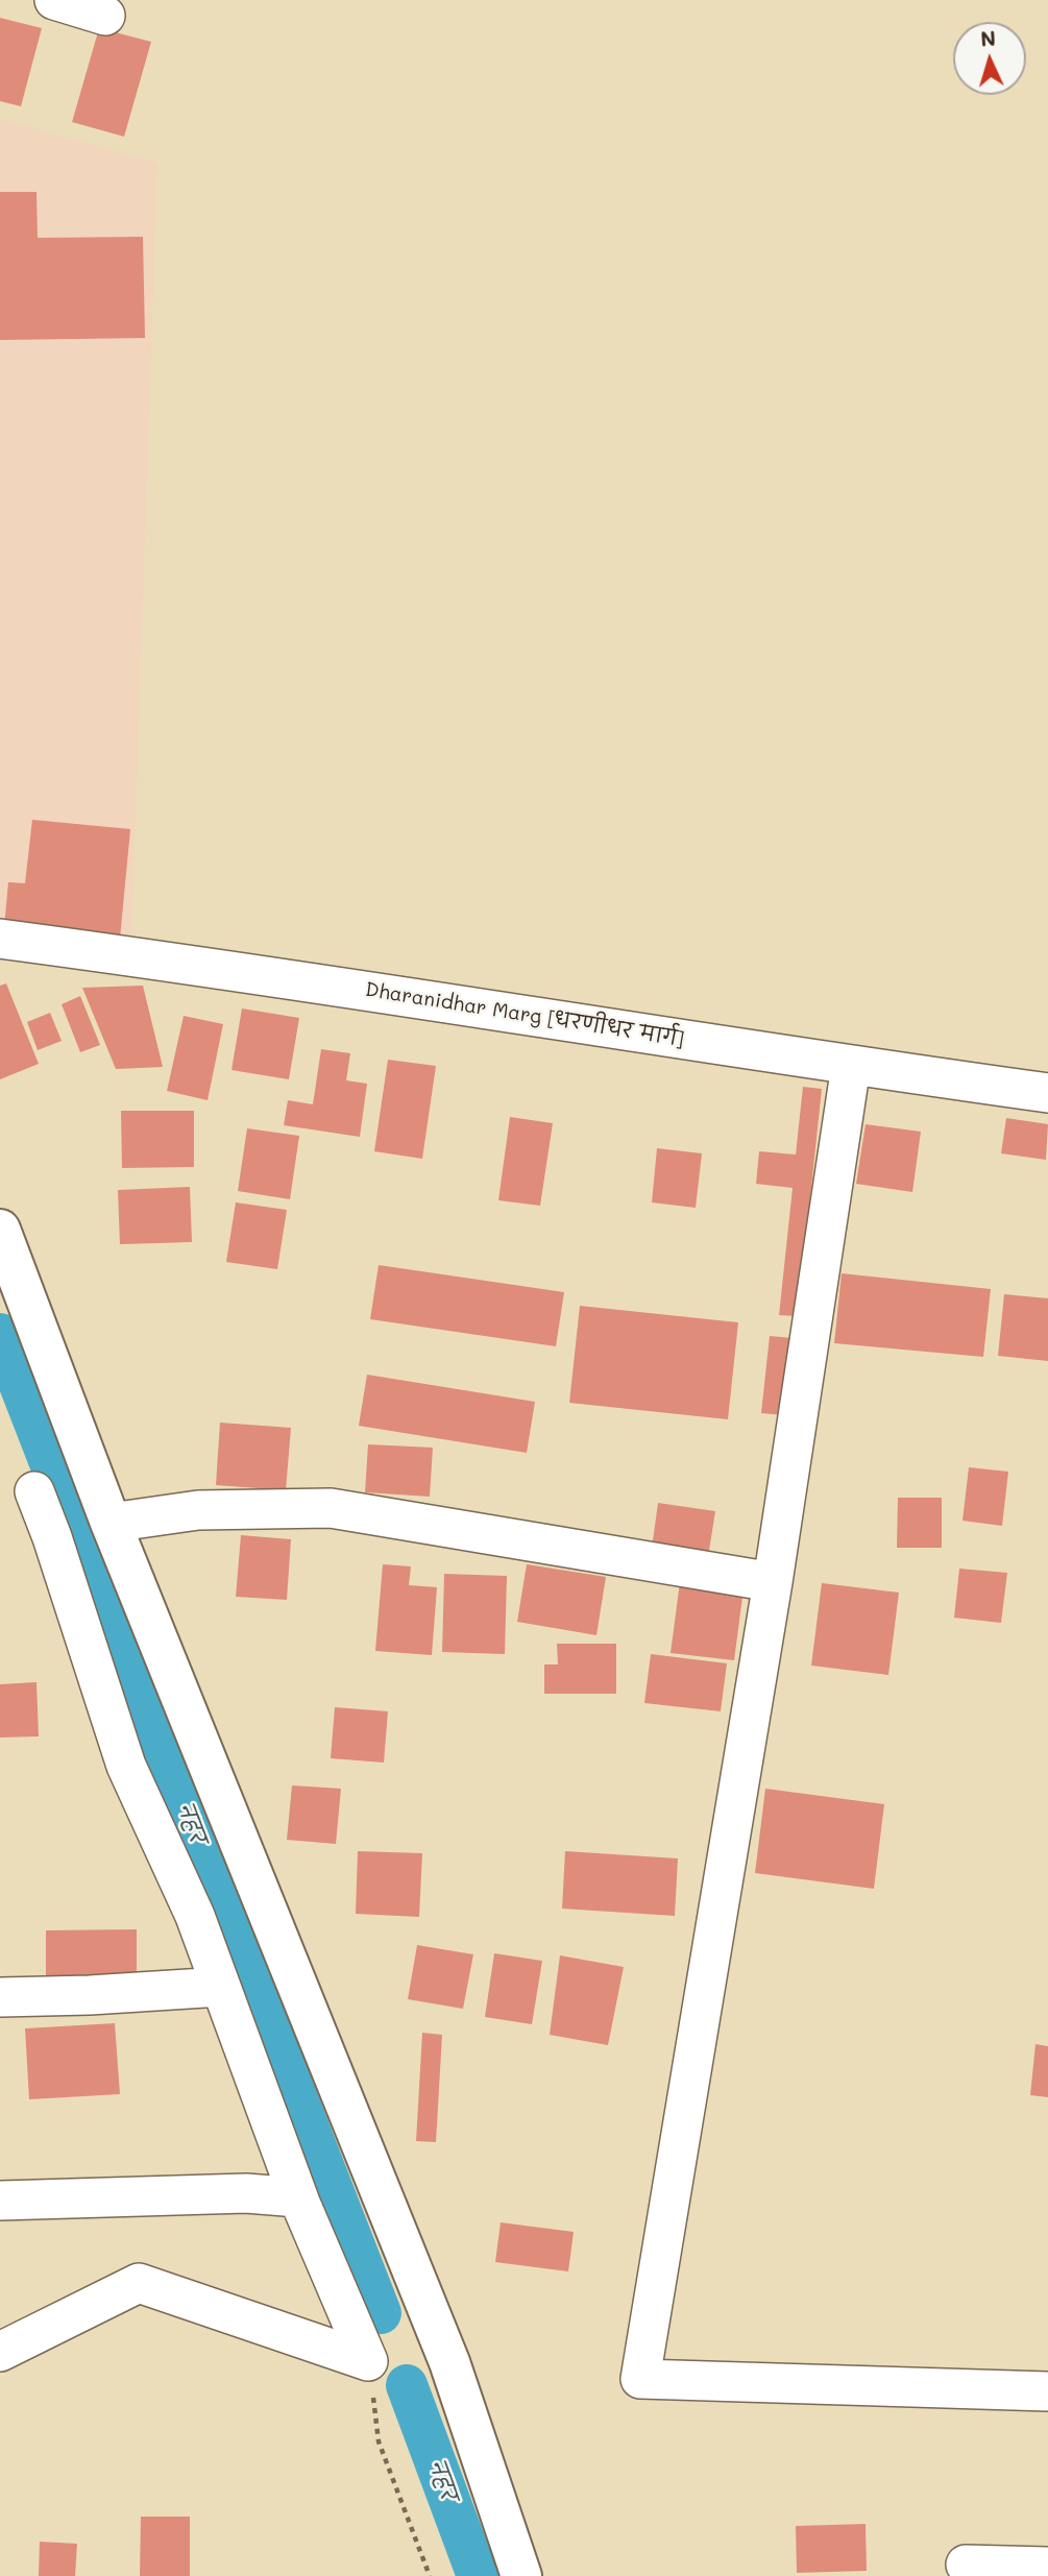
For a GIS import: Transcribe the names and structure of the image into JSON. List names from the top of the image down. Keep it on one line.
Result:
{"streets":{"street":["Dharanidhar Marg [धरणीधर मार्ग]"]},"water":["नहर"],"north":"top"}
